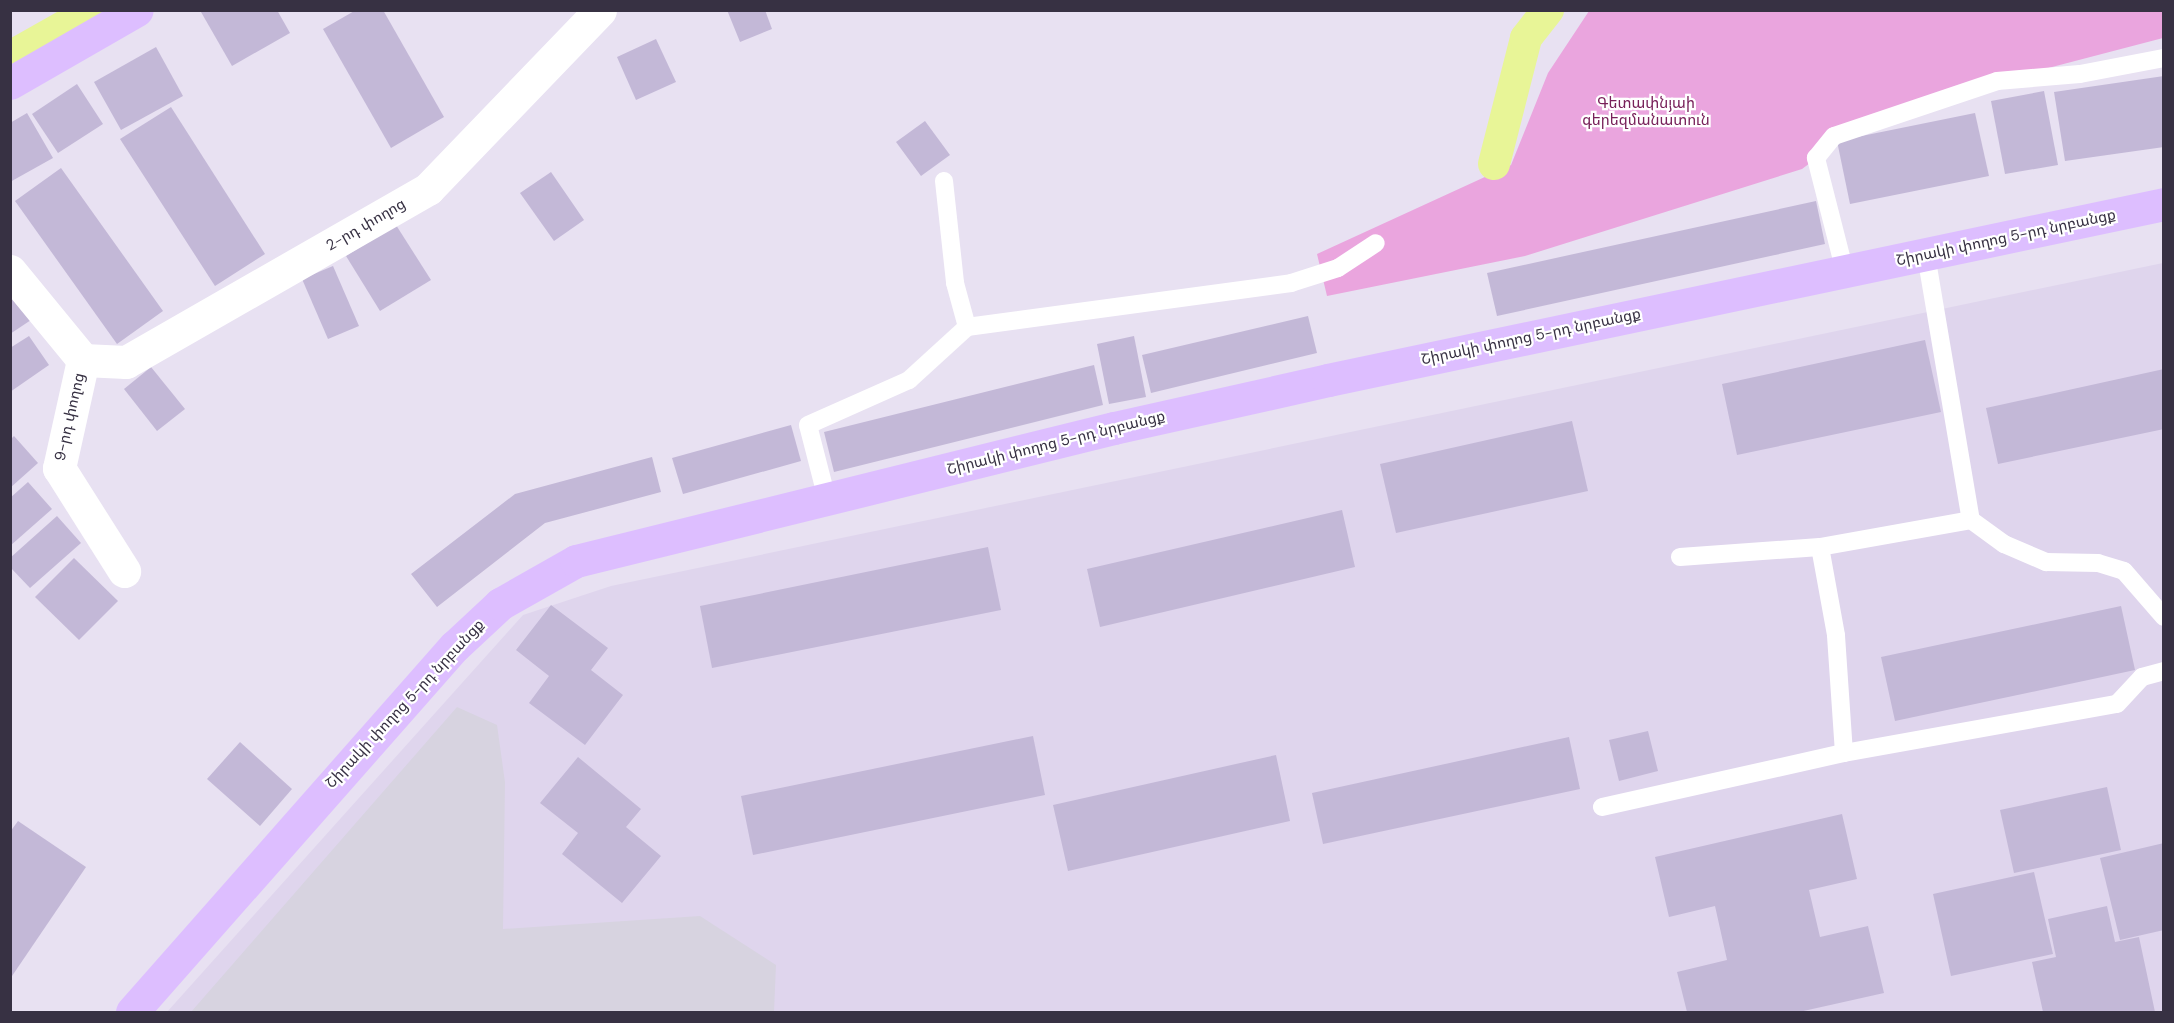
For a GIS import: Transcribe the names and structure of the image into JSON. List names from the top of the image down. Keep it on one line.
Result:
{"streets":{"street":["2-րդ փողոց","Շիրակի փողոց 5-րդ նրբանցք","9-րդ փողոց"]},"crossings":[["2-րդ փողոց","9-րդ փողոց"]],"parks":["Գետափնյաի գերեզմանատուն"]}
